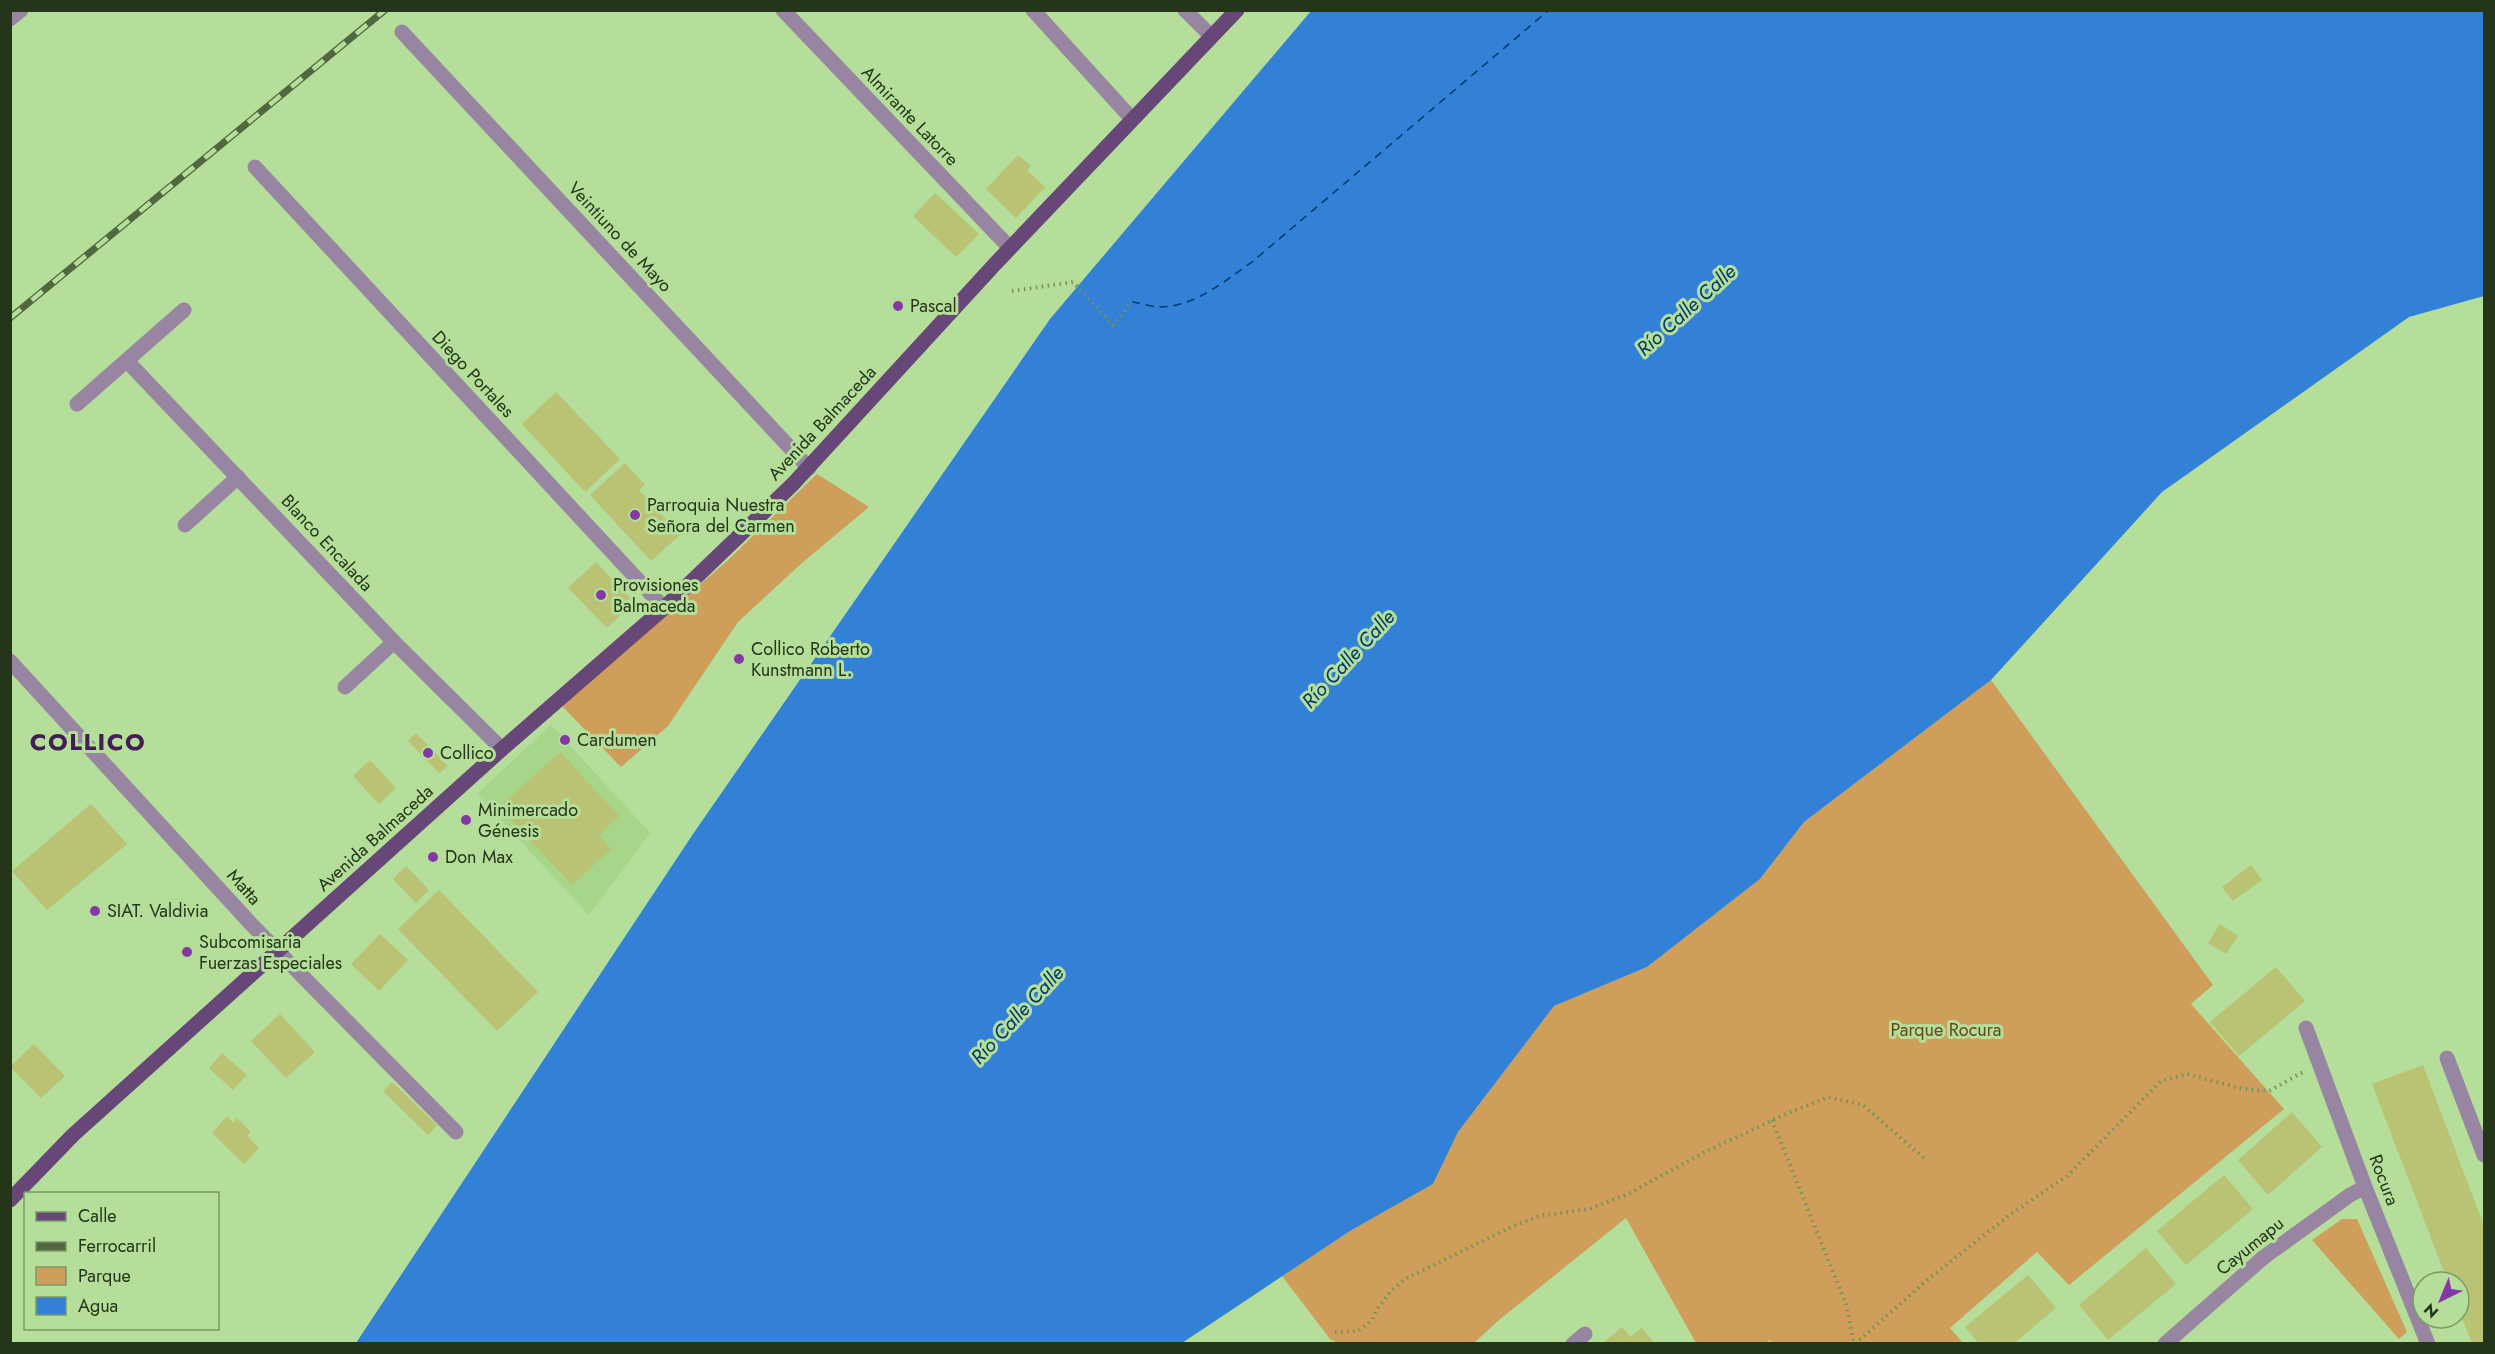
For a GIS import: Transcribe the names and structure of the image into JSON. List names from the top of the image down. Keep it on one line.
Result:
{"streets":{"main road":["Avenida Balmaceda"],"street":["Almirante Latorre","Veintiuno de Mayo","Diego Portales","Blanco Encalada","Matta","Rocura","Cayumapu"]},"crossings":[["Almirante Latorre","Avenida Balmaceda"],["Veintiuno de Mayo","Avenida Balmaceda"],["Diego Portales","Avenida Balmaceda"],["Avenida Balmaceda","Blanco Encalada"],["Avenida Balmaceda","Matta"],["Rocura","Cayumapu"]],"districts":["COLLICO"],"water":["Río Calle Calle"],"parks":["Parque Rocura"],"places":["Pascal","Parroquia Nuestra Señora del Carmen","Provisiones Balmaceda","Collico Roberto Kunstmann L.","Cardumen","Collico","Minimercado Génesis","Don Max","SIAT. Valdivia","Subcomisaria Fuerzas Especiales"],"legend":["Calle","Ferrocarril","Parque","Agua"],"north":"bottom left"}
